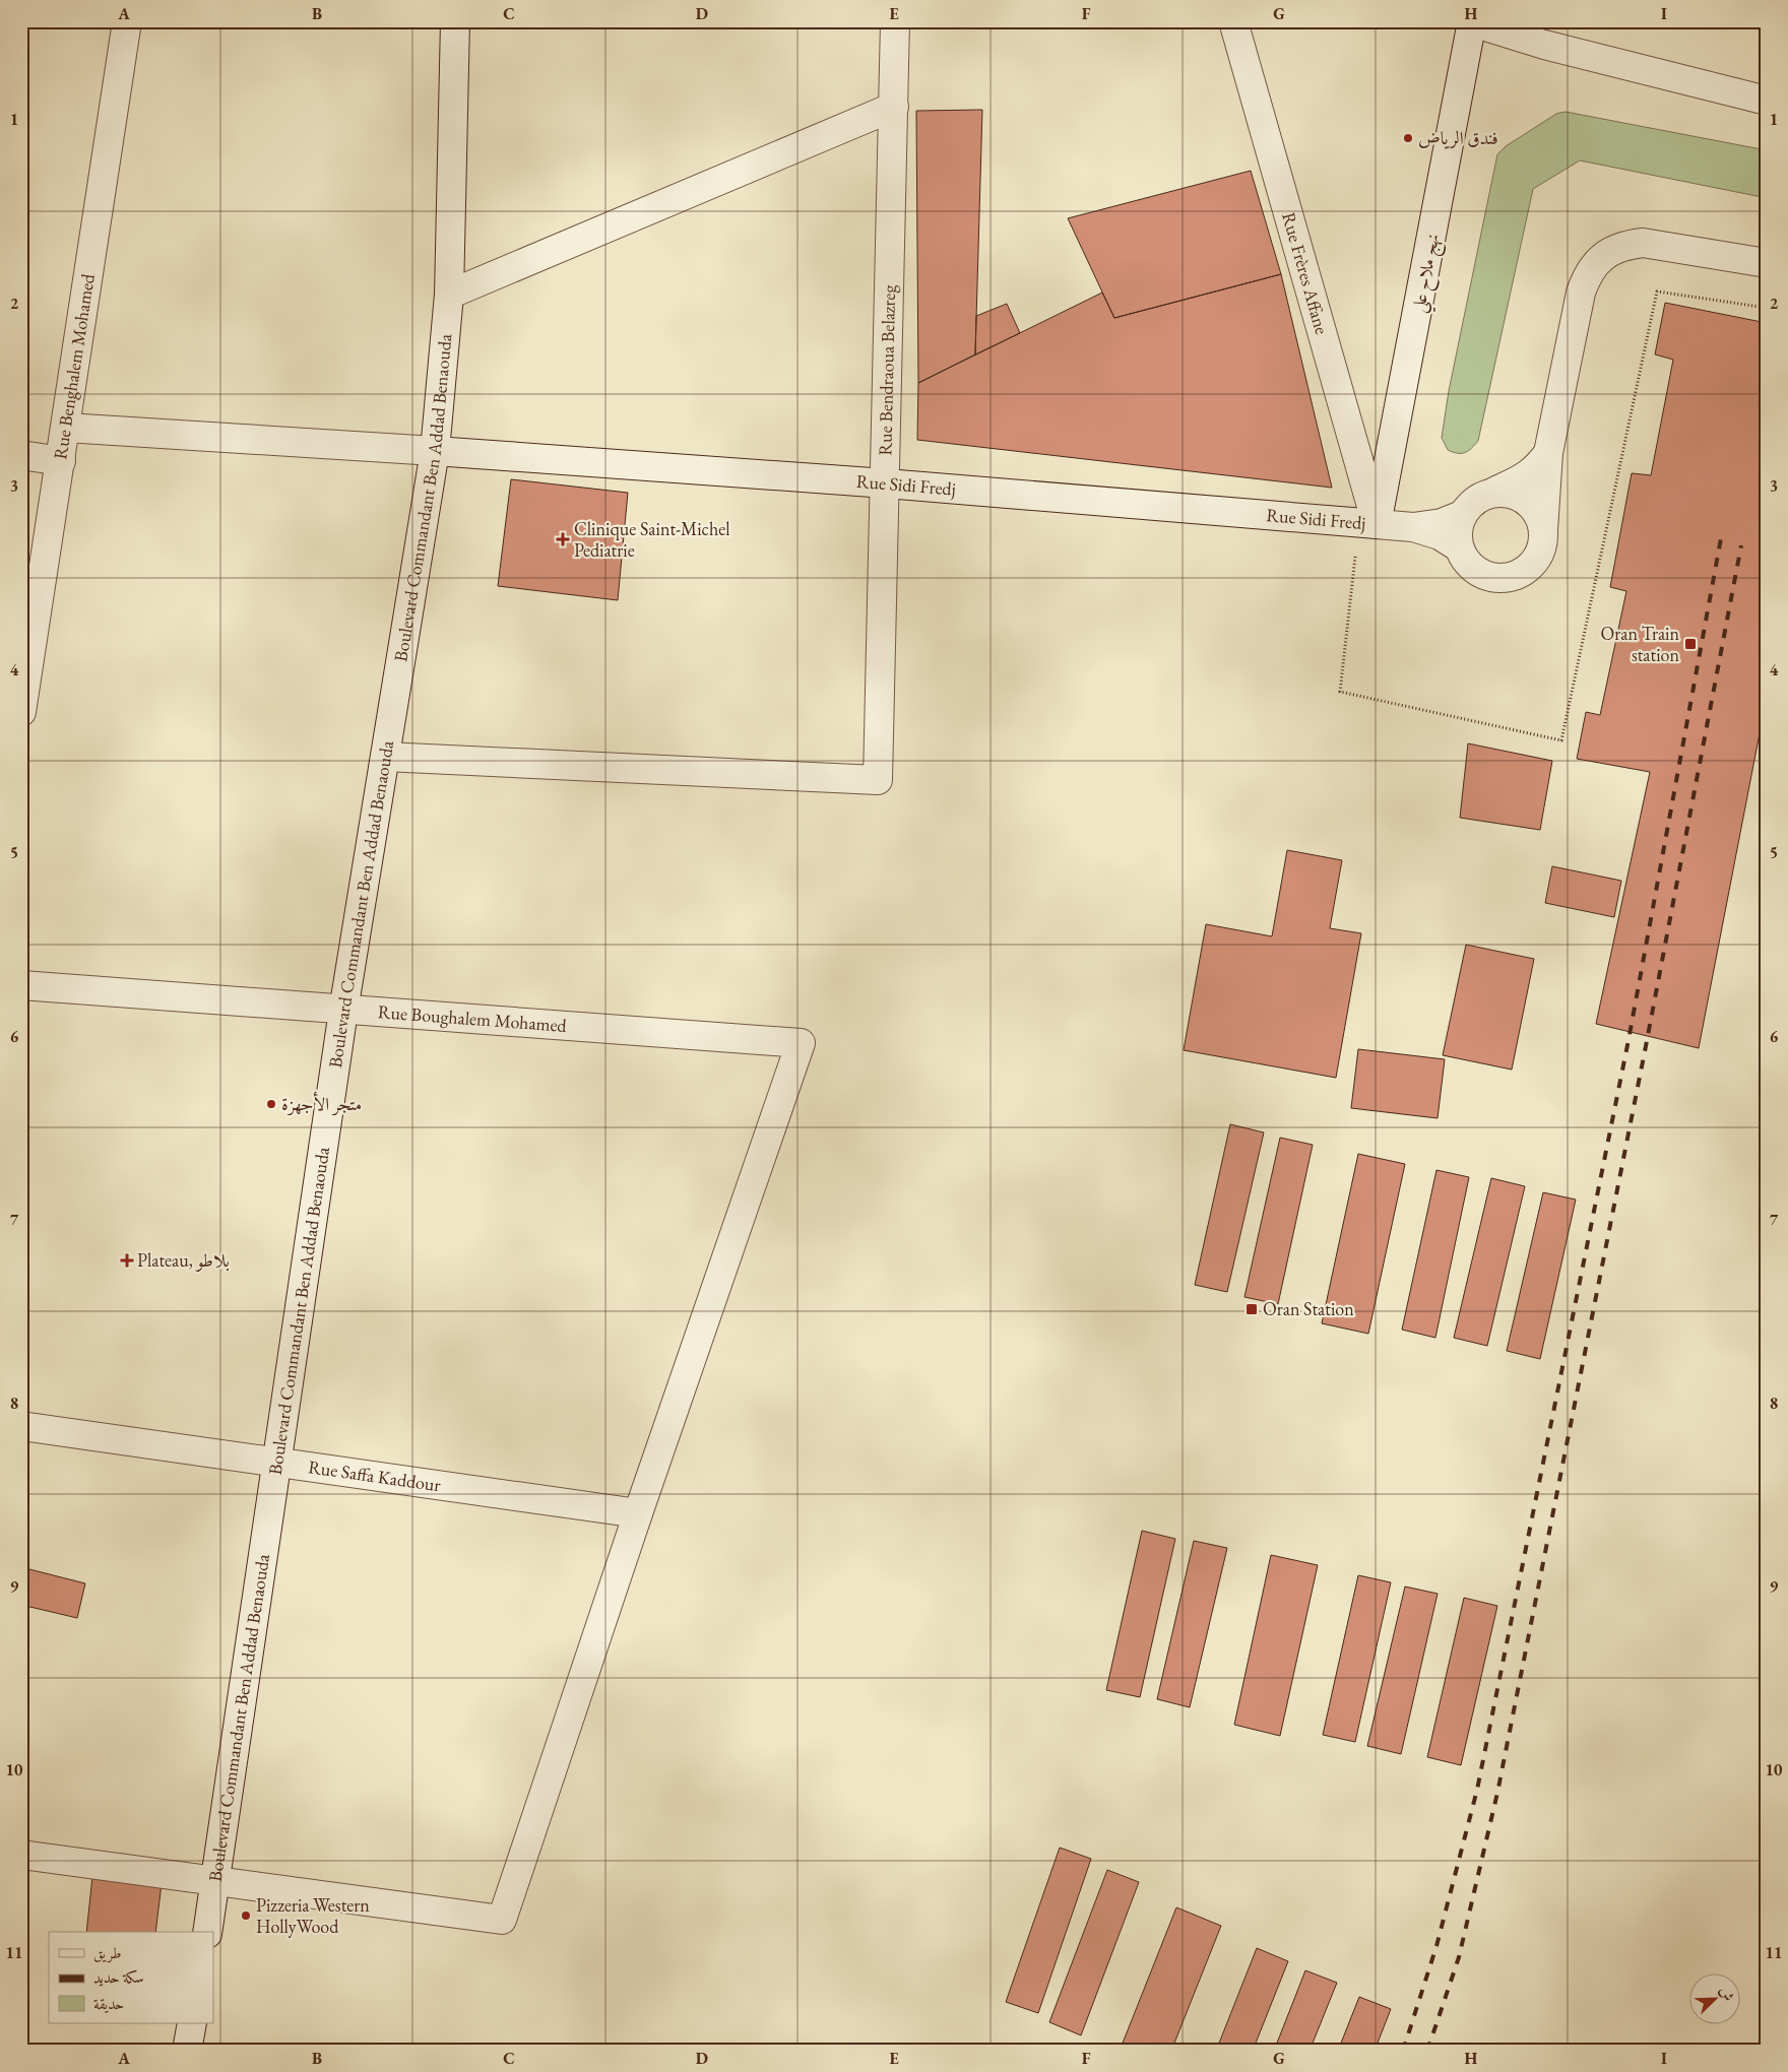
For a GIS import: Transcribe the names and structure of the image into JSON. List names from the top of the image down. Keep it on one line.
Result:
{"streets":{"street":["Rue Frères Affane","نهج ملاح علي","Rue Benghalem Mohamed","Rue Bendraoua Belazreg","Rue Sidi Fredj","Boulevard Commandant Ben Addad Benaouda","Rue Boughalem Mohamed","Rue Saffa Kaddour"]},"crossings":[["Rue Frères Affane","نهج ملاح علي"],["Rue Frères Affane","Rue Sidi Fredj"],["نهج ملاح علي","Rue Sidi Fredj"],["Rue Benghalem Mohamed","Rue Sidi Fredj"],["Rue Bendraoua Belazreg","Rue Sidi Fredj"],["Rue Bendraoua Belazreg","Boulevard Commandant Ben Addad Benaouda"],["Rue Sidi Fredj","Boulevard Commandant Ben Addad Benaouda"],["Boulevard Commandant Ben Addad Benaouda","Rue Boughalem Mohamed"],["Boulevard Commandant Ben Addad Benaouda","Rue Saffa Kaddour"],["Rue Boughalem Mohamed","Rue Saffa Kaddour"]],"places":{"other":["فندق الرياض","متجر الأجهزة","Pizzeria Western HollyWood"],"health":["Clinique Saint-Michel Pediatrie","Plateau, بلاطو"],"transit":["Oran Train station","Oran Station"]},"legend":["طريق","سكة حديد","حديقة"],"north":"top right","grid":{"columns":["A","B","C","D","E","F","G","H","I"],"rows":["1","2","3","4","5","6","7","8","9","10","11"]}}
